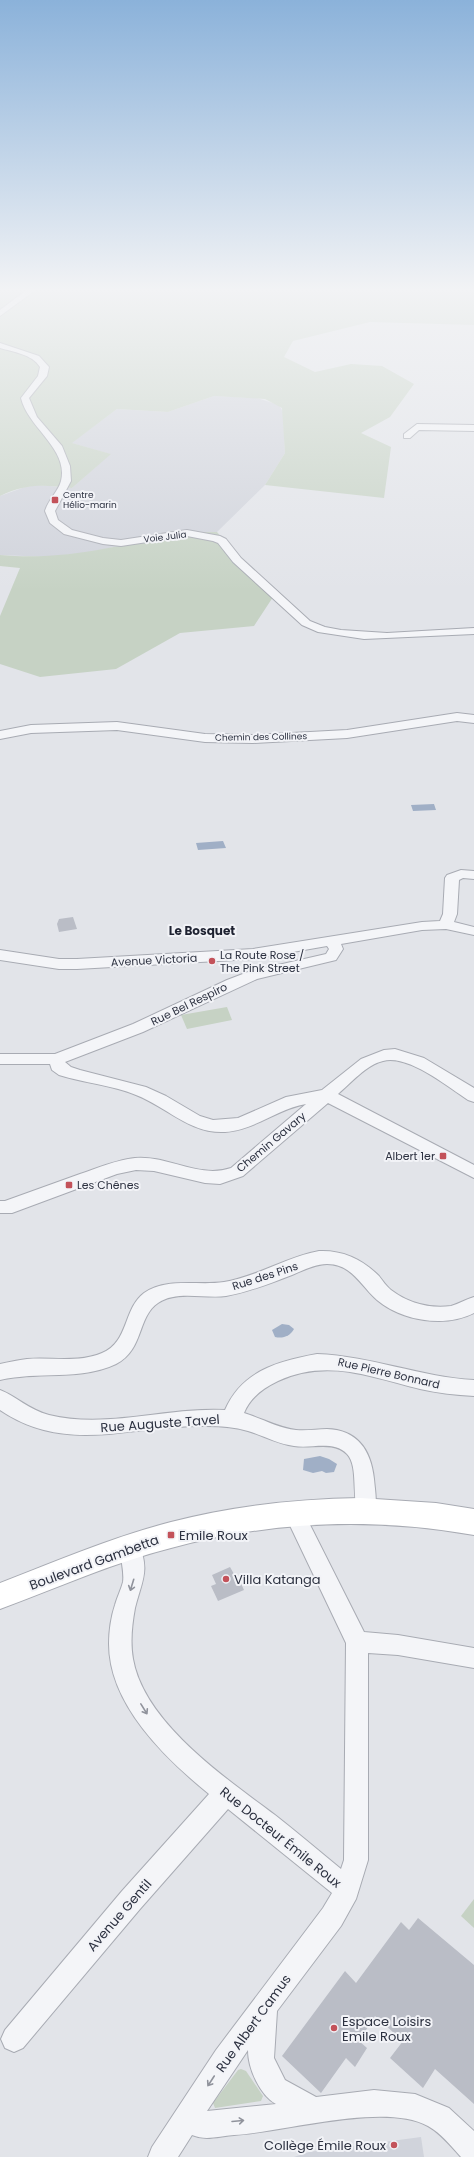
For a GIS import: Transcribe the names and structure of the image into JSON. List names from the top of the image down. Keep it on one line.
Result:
{"streets":{"main road":["Boulevard Gambetta"],"street":["Voie Julia","Chemin des Collines","Avenue Victoria","Rue Bel Respiro","Chemin Gavary","Rue des Pins","Rue Pierre Bonnard","Rue Auguste Tavel","Rue Docteur Émile Roux","Avenue Gentil","Rue Albert Camus"]},"crossings":[["Avenue Victoria","Rue Bel Respiro"],["Rue Pierre Bonnard","Rue Auguste Tavel"],["Rue Auguste Tavel","Boulevard Gambetta"],["Boulevard Gambetta","Rue Docteur Émile Roux"],["Rue Docteur Émile Roux","Avenue Gentil"],["Rue Docteur Émile Roux","Rue Albert Camus"]],"districts":["Le Bosquet"],"places":{"transit":["Centre Hélio-marin","Albert 1er","Les Chênes","Emile Roux"],"other":["La Route Rose / The Pink Street","Villa Katanga","Espace Loisirs Emile Roux","Collège Émile Roux"]}}
